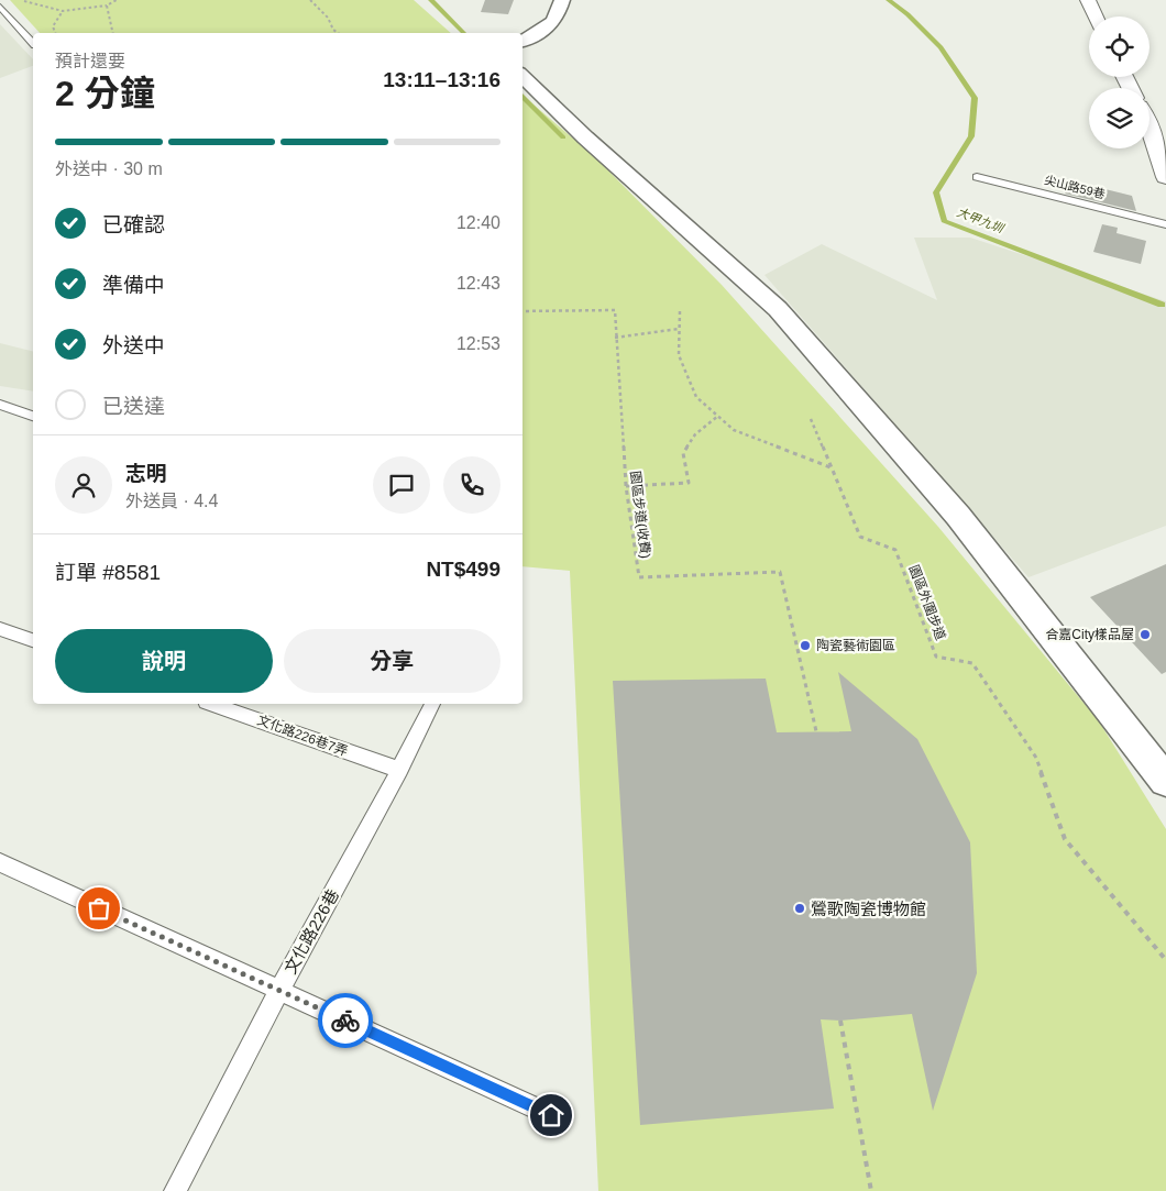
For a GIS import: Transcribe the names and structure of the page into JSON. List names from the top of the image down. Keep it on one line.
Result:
{"streets":{"lane":["尖山路59巷","文化路226巷7弄","文化路226巷"],"path":["園區步道(收費)","園區外圍步道"]},"crossings":[["文化路226巷7弄","文化路226巷"]],"water":["大甲九圳"],"places":["合嘉City樣品屋","陶瓷藝術園區","鶯歌陶瓷博物館"],"page":{"heading":["2 分鐘","預計還要","13:11–13:16"],"panel":["志明","外送員 · 4.4","訂單 #8581","NT$499"],"bar":"外送中 · 30 m","list":[["已確認","12:40"],["準備中","12:43"],["外送中","12:53"],"已送達"],"buttons":["說明","分享"]}}
